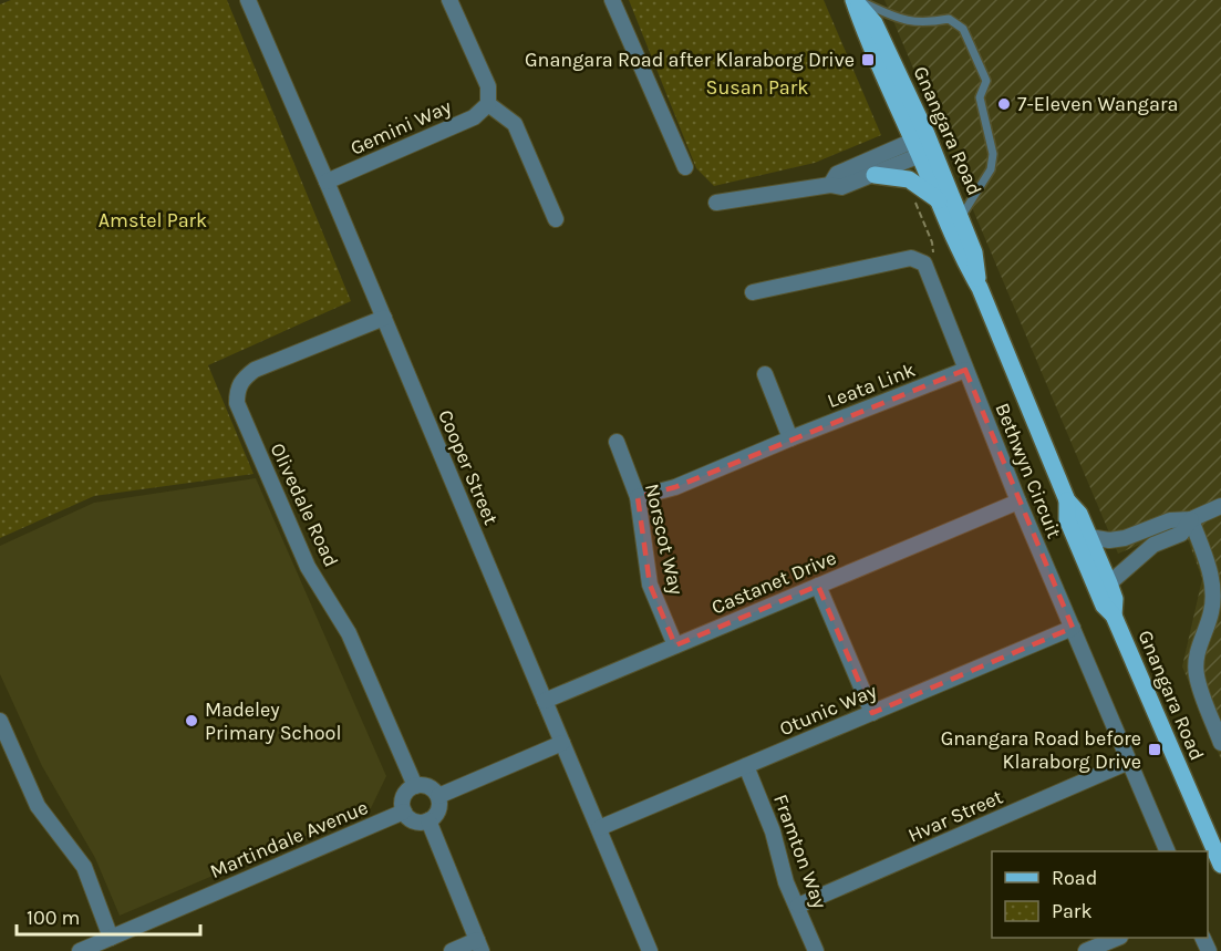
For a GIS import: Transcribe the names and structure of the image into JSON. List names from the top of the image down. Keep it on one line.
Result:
{"streets":{"main road":["Gnangara Road"],"street":["Gemini Way","Leata Link","Cooper Street","Bethwyn Circuit","Olivedale Road","Norscot Way","Castanet Drive","Otunic Way","Hvar Street","Martindale Avenue","Framton Way"]},"crossings":[["Gemini Way","Cooper Street"],["Leata Link","Bethwyn Circuit"],["Leata Link","Norscot Way"],["Cooper Street","Olivedale Road"],["Cooper Street","Castanet Drive"],["Cooper Street","Otunic Way"],["Bethwyn Circuit","Castanet Drive"],["Bethwyn Circuit","Otunic Way"],["Bethwyn Circuit","Hvar Street"],["Olivedale Road","Martindale Avenue"],["Norscot Way","Castanet Drive"],["Otunic Way","Framton Way"],["Hvar Street","Framton Way"]],"parks":["Susan Park","Amstel Park"],"places":{"transit":["Gnangara Road after Klaraborg Drive","Gnangara Road before Klaraborg Drive"],"other":["7-Eleven Wangara","Madeley Primary School"]},"legend":["Road","Park"],"scale_bar":"100 m"}
